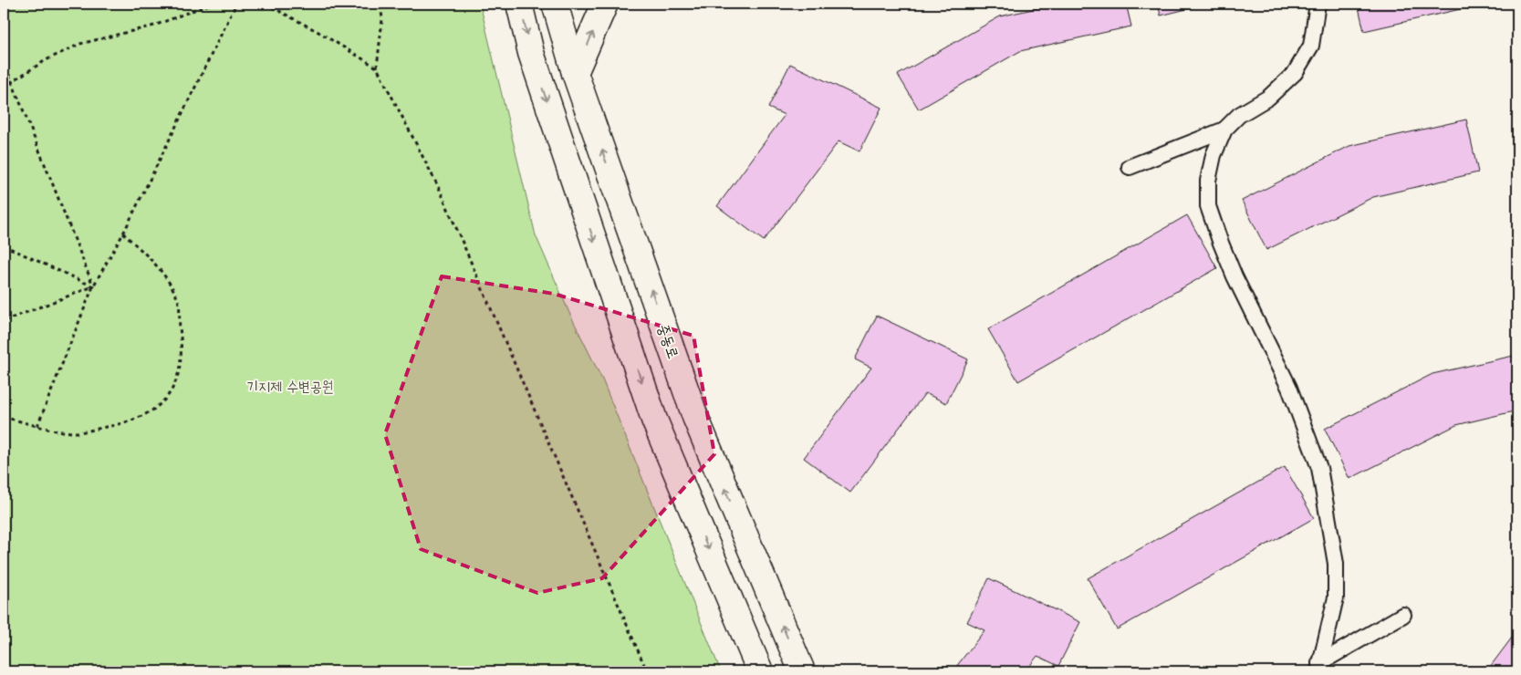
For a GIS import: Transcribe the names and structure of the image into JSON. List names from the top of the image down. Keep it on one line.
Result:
{"streets":{"street":["중동로"]},"parks":["기지제 수변공원"]}
